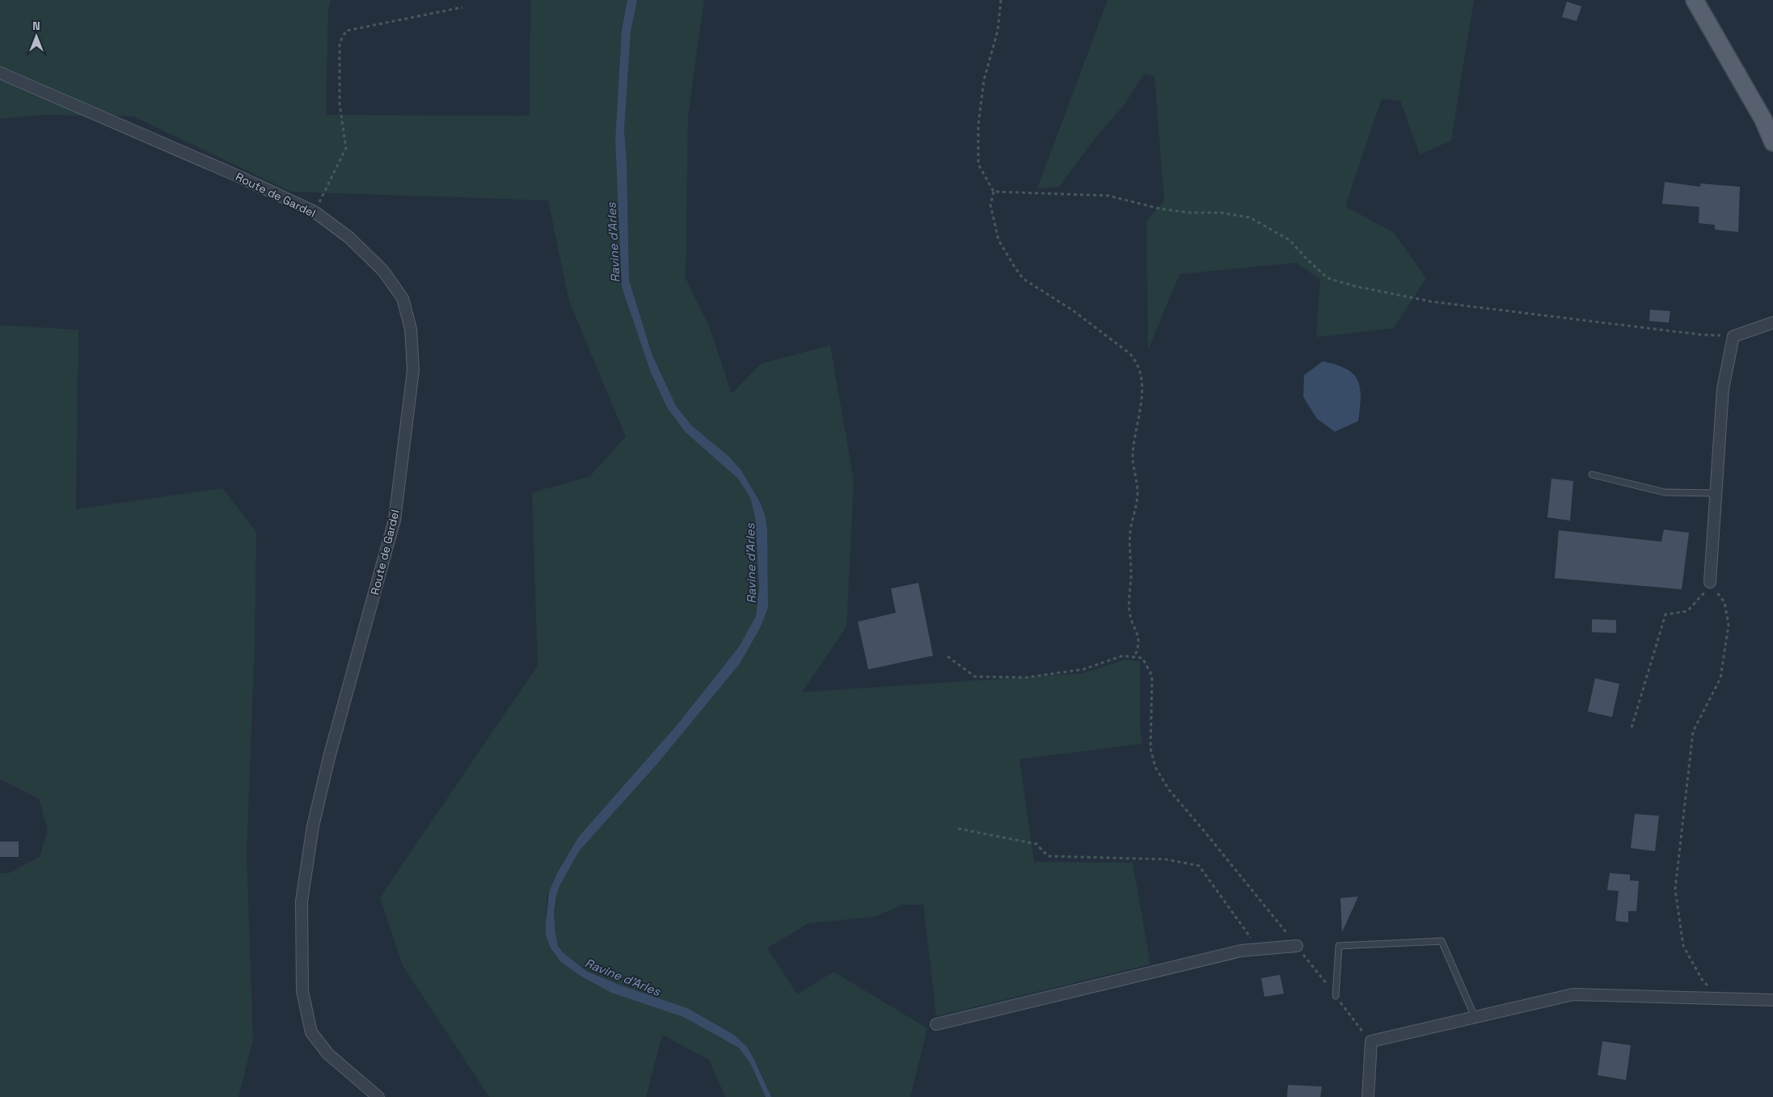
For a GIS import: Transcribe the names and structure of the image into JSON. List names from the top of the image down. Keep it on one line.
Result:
{"streets":{"street":["Route de Gardel"]},"water":["Ravine d'Arles"],"north":"top"}
